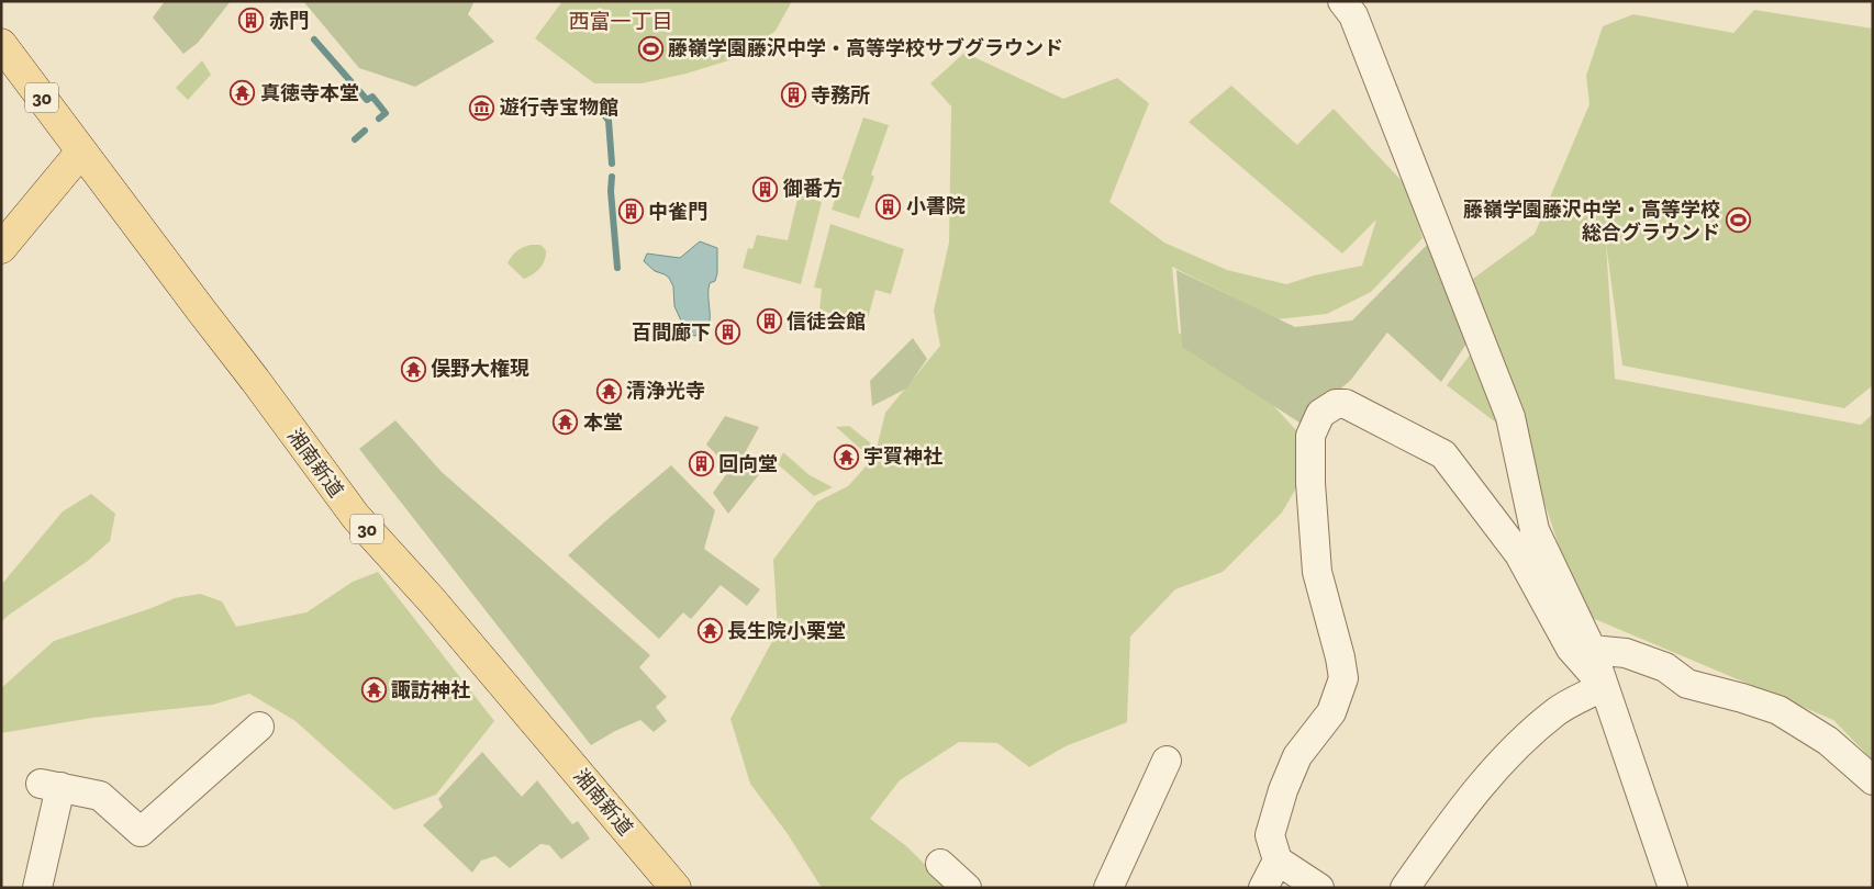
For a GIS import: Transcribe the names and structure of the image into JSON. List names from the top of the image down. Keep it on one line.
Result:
{"streets":{"main road":["30","湘南新道"]},"districts":["西富一丁目"],"places":{"building":["赤門","寺務所","御番方","小書院","中雀門","信徒会館","百間廊下","回向堂"],"sports":["藤嶺学園藤沢中学・高等学校サブグラウンド","藤嶺学園藤沢中学・高等学校 総合グラウンド"],"temple":["真徳寺本堂","俣野大権現","清浄光寺","本堂","宇賀神社","長生院小栗堂","諏訪神社"],"museum":["遊行寺宝物館"]}}
